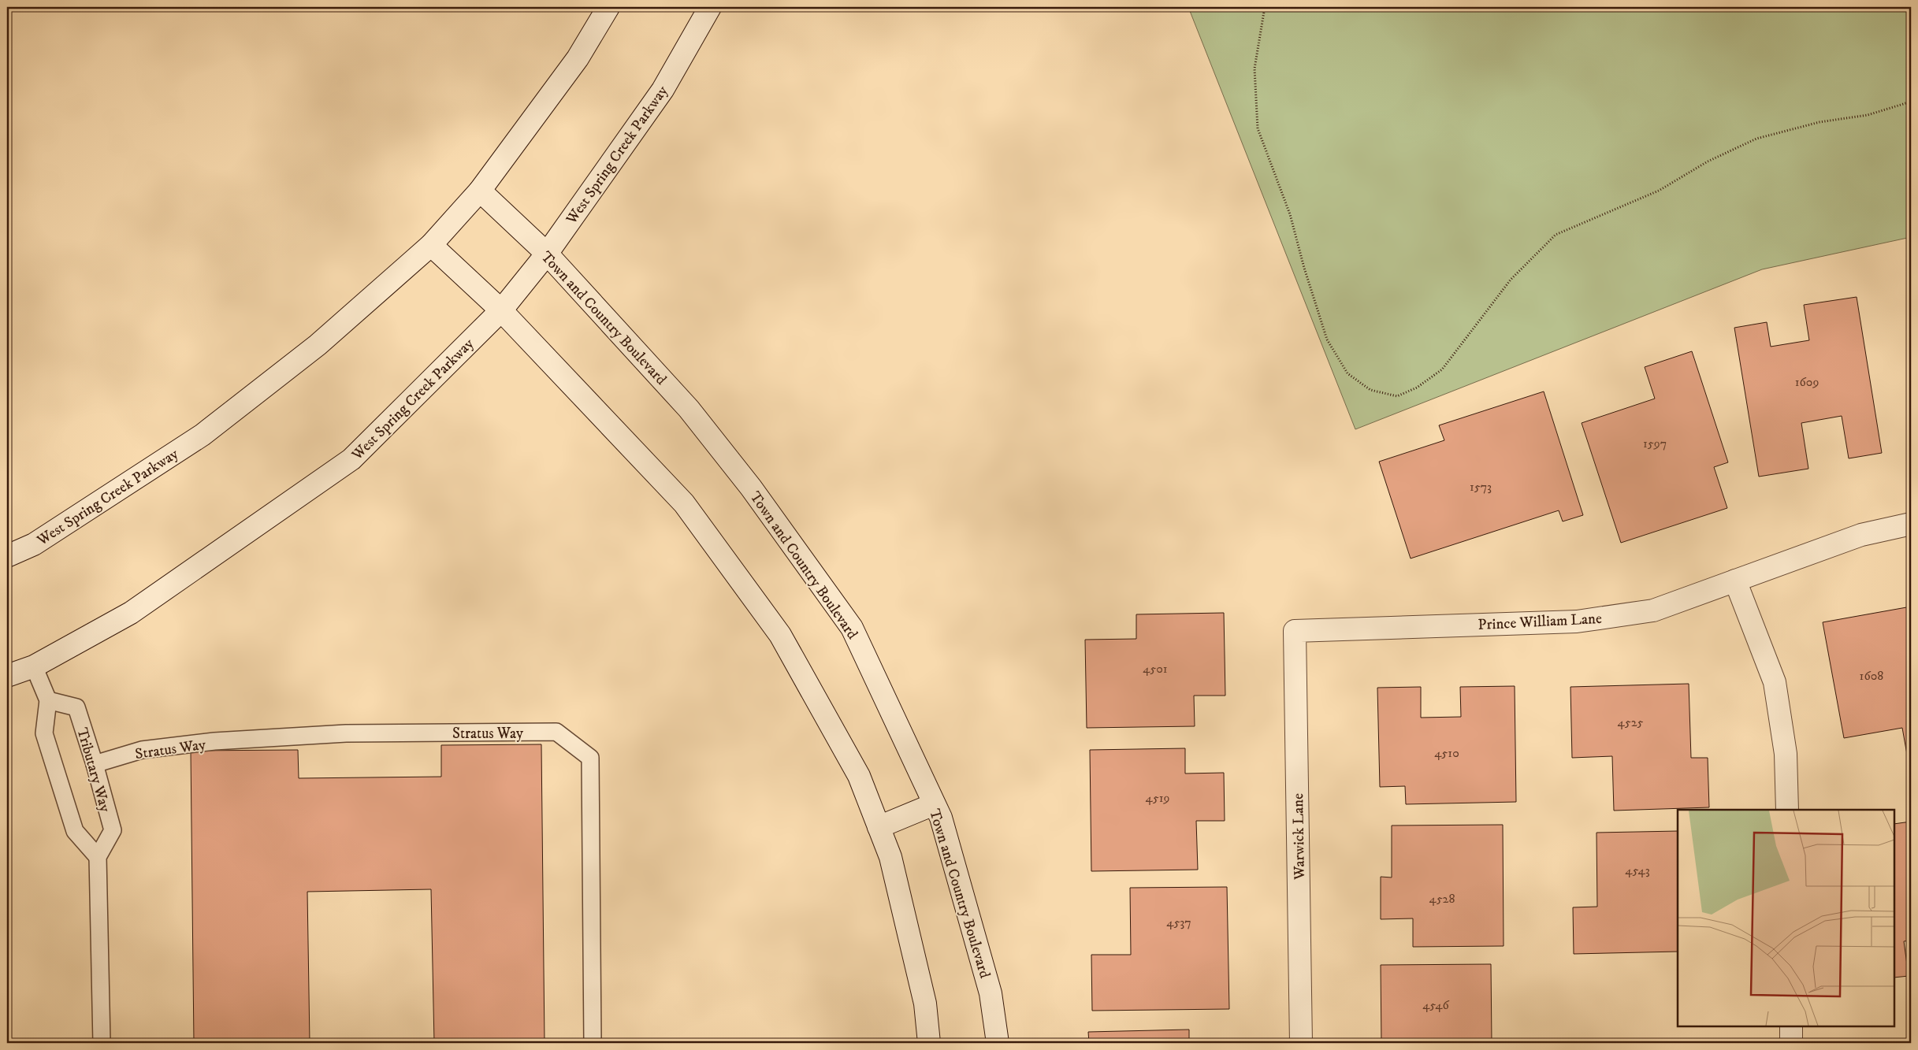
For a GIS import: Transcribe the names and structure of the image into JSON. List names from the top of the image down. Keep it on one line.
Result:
{"streets":{"main road":["West Spring Creek Parkway","Town and Country Boulevard","Prince William Lane","Warwick Lane"],"lane":["Stratus Way","Tributary Way"]},"crossings":[["West Spring Creek Parkway","Town and Country Boulevard"],["Prince William Lane","Warwick Lane"],["Stratus Way","Tributary Way"]],"house_numbers":["1609","1597","1573","4501","1608","4525","4510","4519","4543","4528","4537","4546"]}
